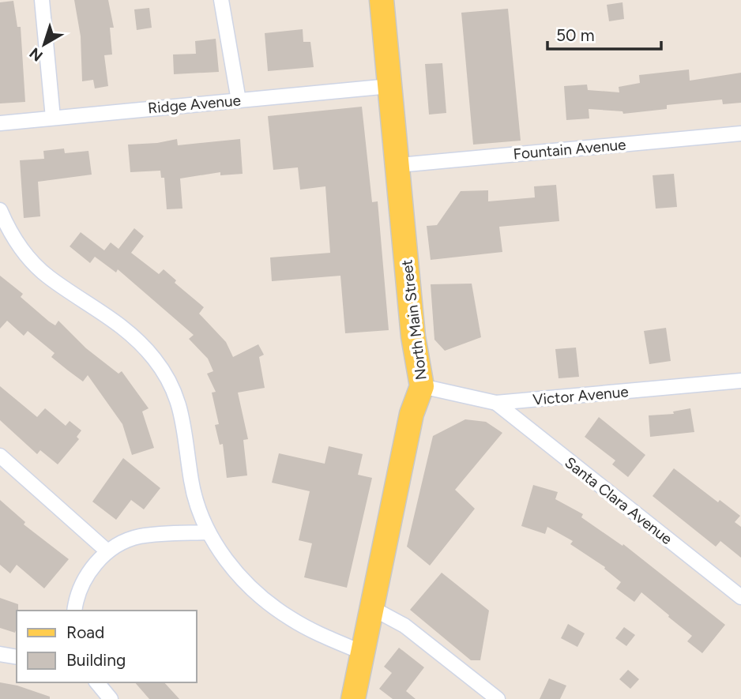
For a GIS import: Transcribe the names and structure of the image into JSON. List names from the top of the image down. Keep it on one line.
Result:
{"streets":{"main road":["North Main Street"],"street":["Ridge Avenue","Fountain Avenue","Victor Avenue","Santa Clara Avenue"]},"crossings":[["Ridge Avenue","North Main Street"],["Fountain Avenue","North Main Street"],["North Main Street","Victor Avenue"],["Victor Avenue","Santa Clara Avenue"]],"legend":["Road","Building"],"scale_bar":"50 m","north":"bottom left"}
